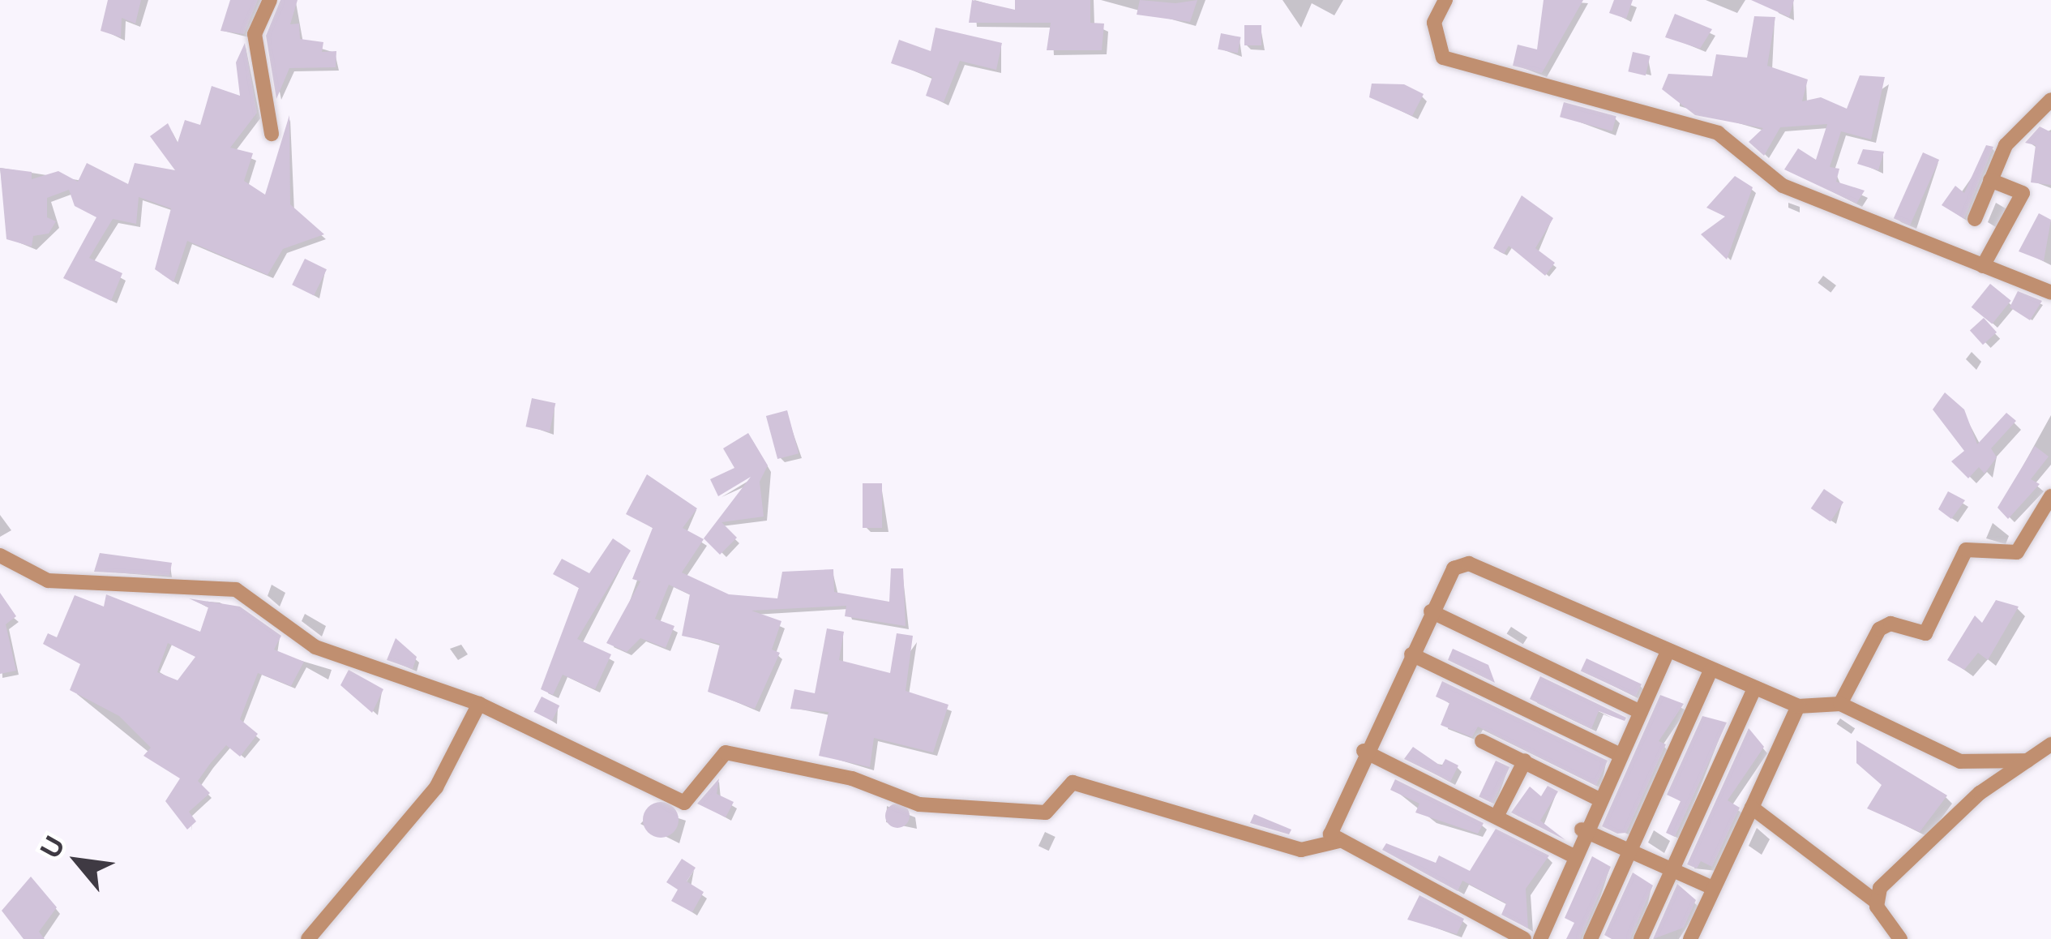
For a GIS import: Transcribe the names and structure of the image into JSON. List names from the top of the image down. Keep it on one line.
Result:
{"north":"top left"}
